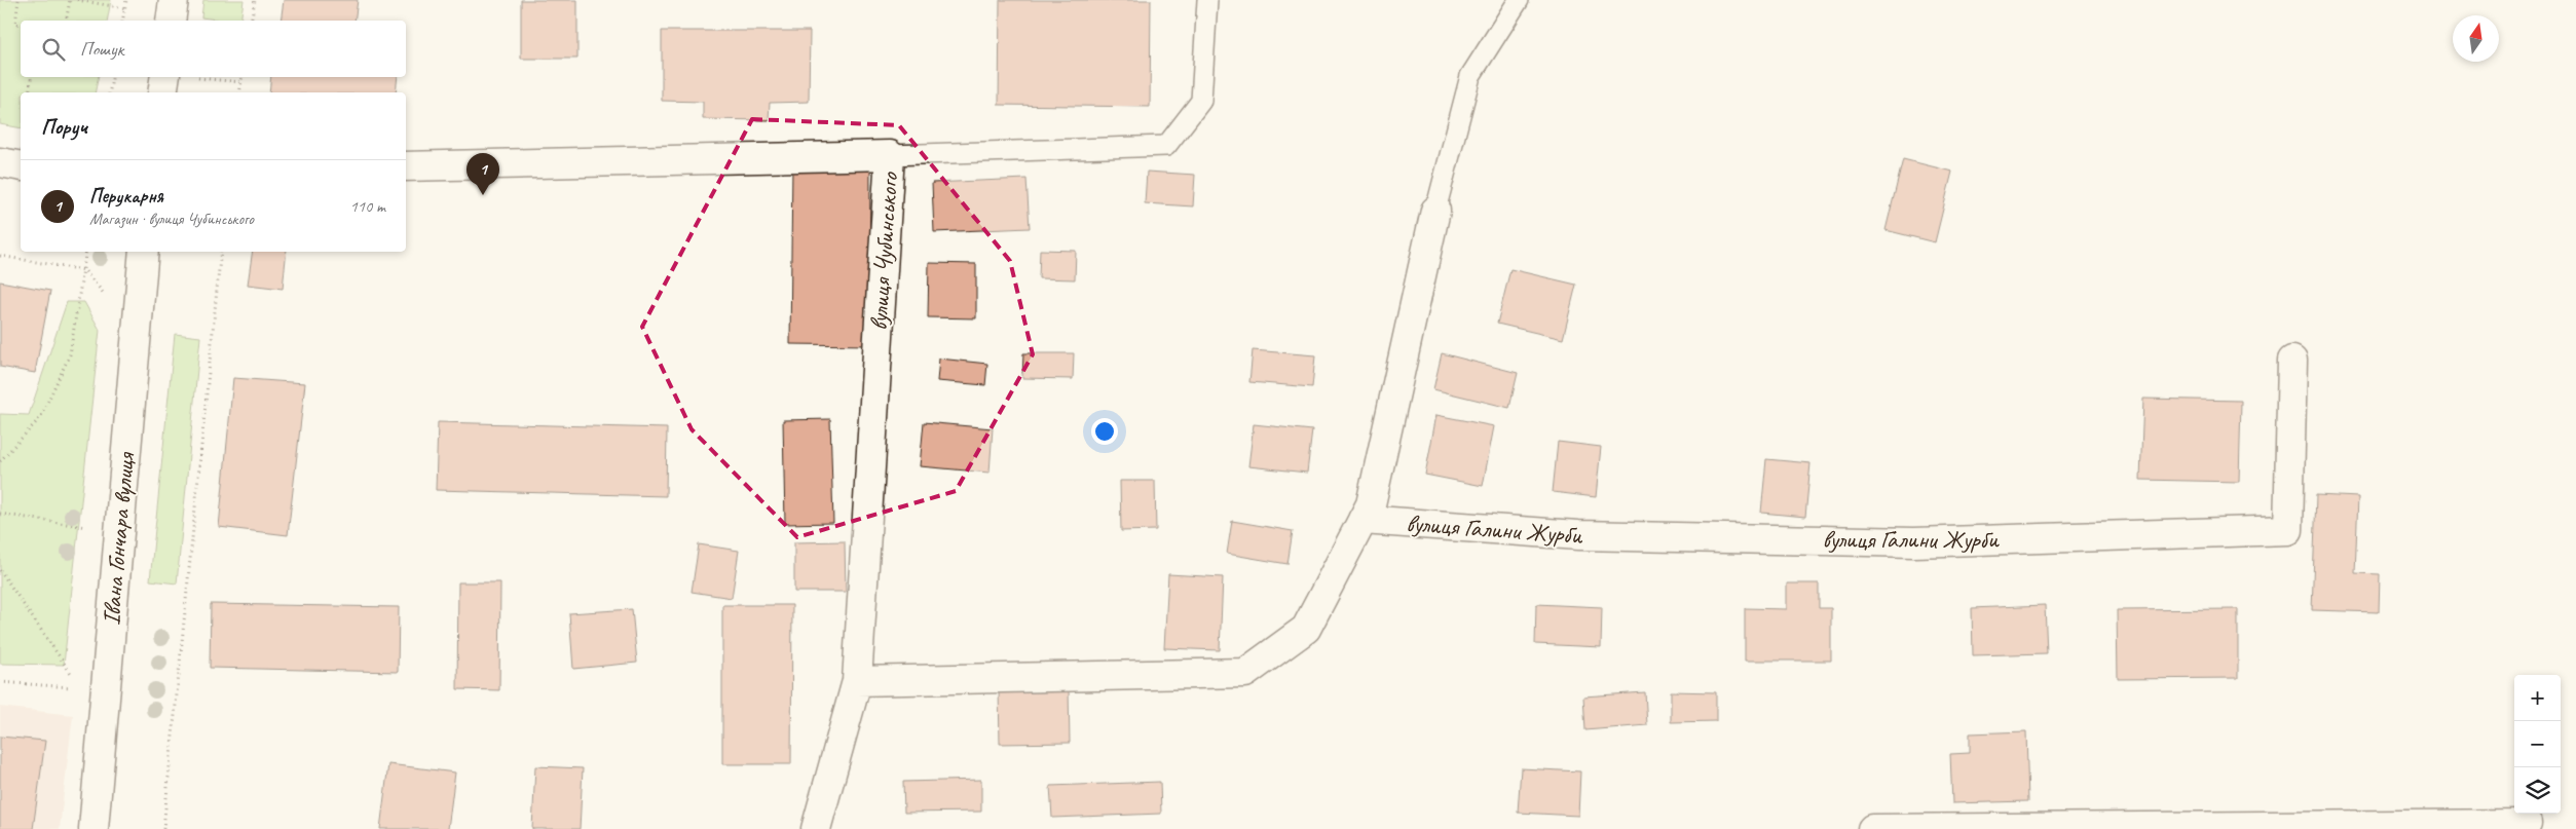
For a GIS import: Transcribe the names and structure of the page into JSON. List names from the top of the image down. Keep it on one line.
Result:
{"streets":{"street":["вулиця Чубинського","вулиця Галини Журби","Івана Гончара вулиця"]},"north":"top","page":{"search":"Пошук","heading":"Поруч","pins":"1","list":[{"mark":"1","name":"Перукарня","note":"Магазин · вулиця Чубинського","value":"110 m"}],"map_buttons":["+","−"]}}
